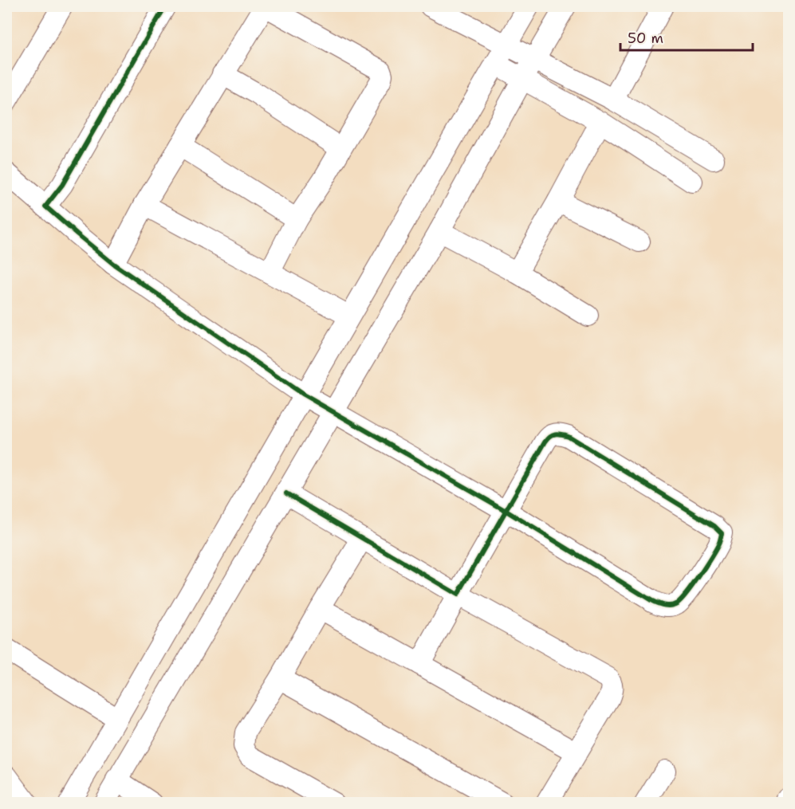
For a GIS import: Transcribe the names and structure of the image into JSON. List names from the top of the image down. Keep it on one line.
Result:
{"scale_bar":"50 m"}
